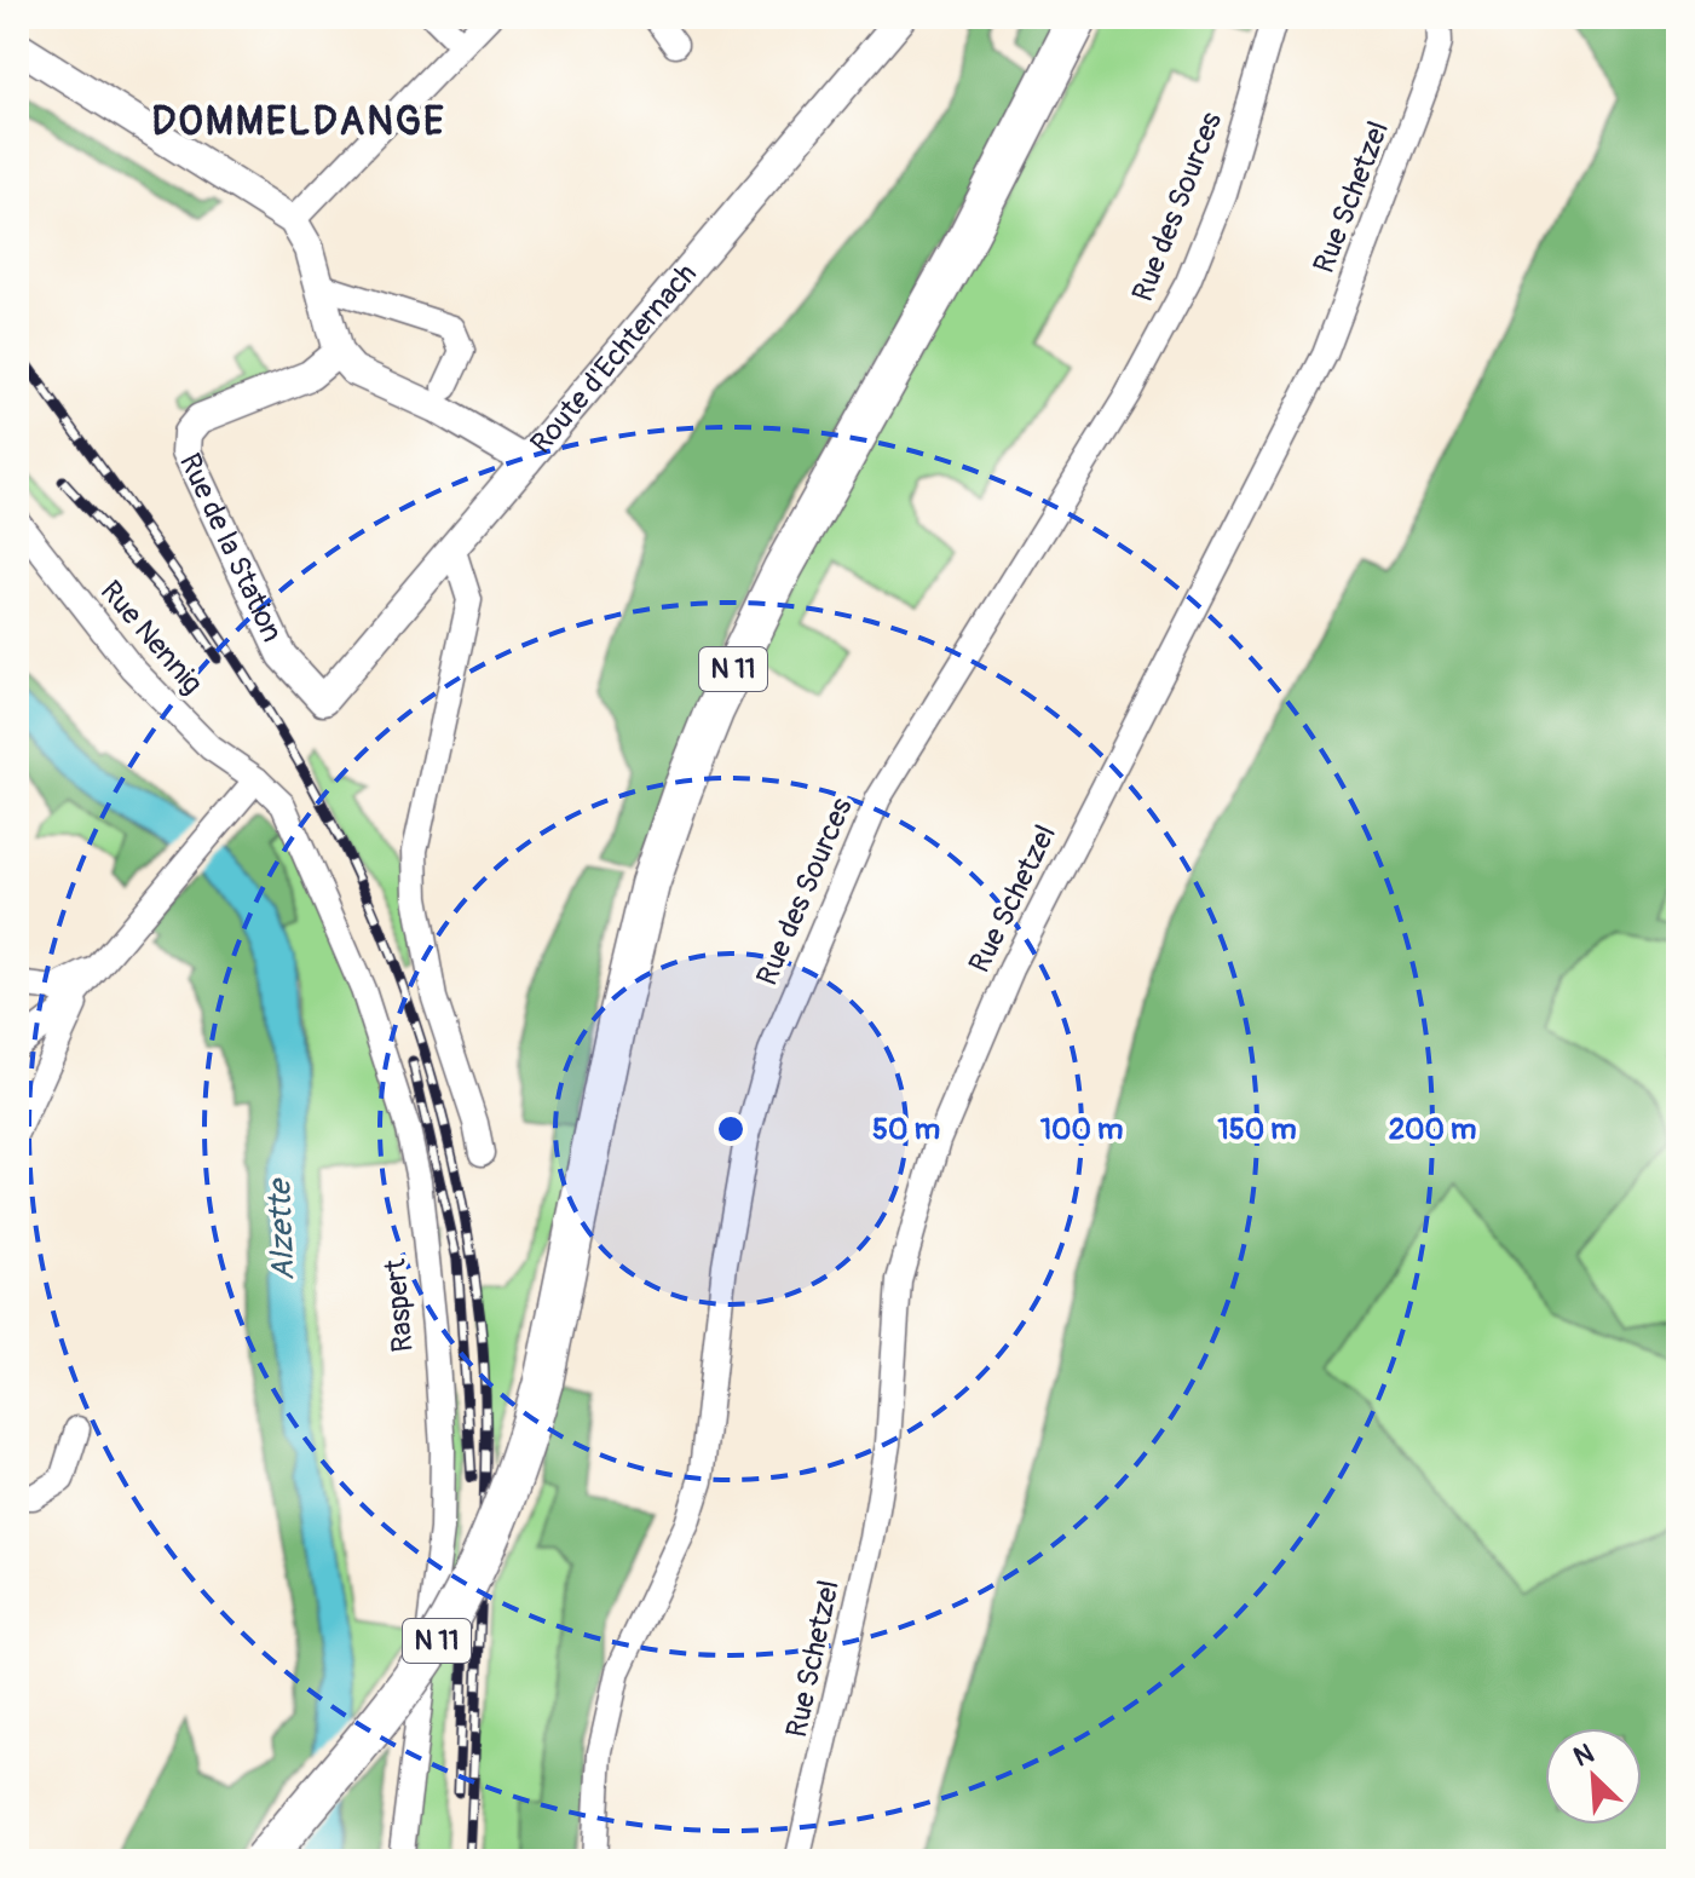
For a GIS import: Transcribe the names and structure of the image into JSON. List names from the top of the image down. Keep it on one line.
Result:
{"streets":{"main road":["N 11"],"street":["Rue Schetzel","Rue des Sources","Route d'Echternach","Rue de la Station","Rue Nennig","Raspert"]},"crossings":[["Route d'Echternach","Rue de la Station"],["Rue Nennig","Raspert"]],"districts":["DOMMELDANGE"],"water":["Alzette"],"north":"top left","rings":["50 m","100 m","150 m","200 m"]}
